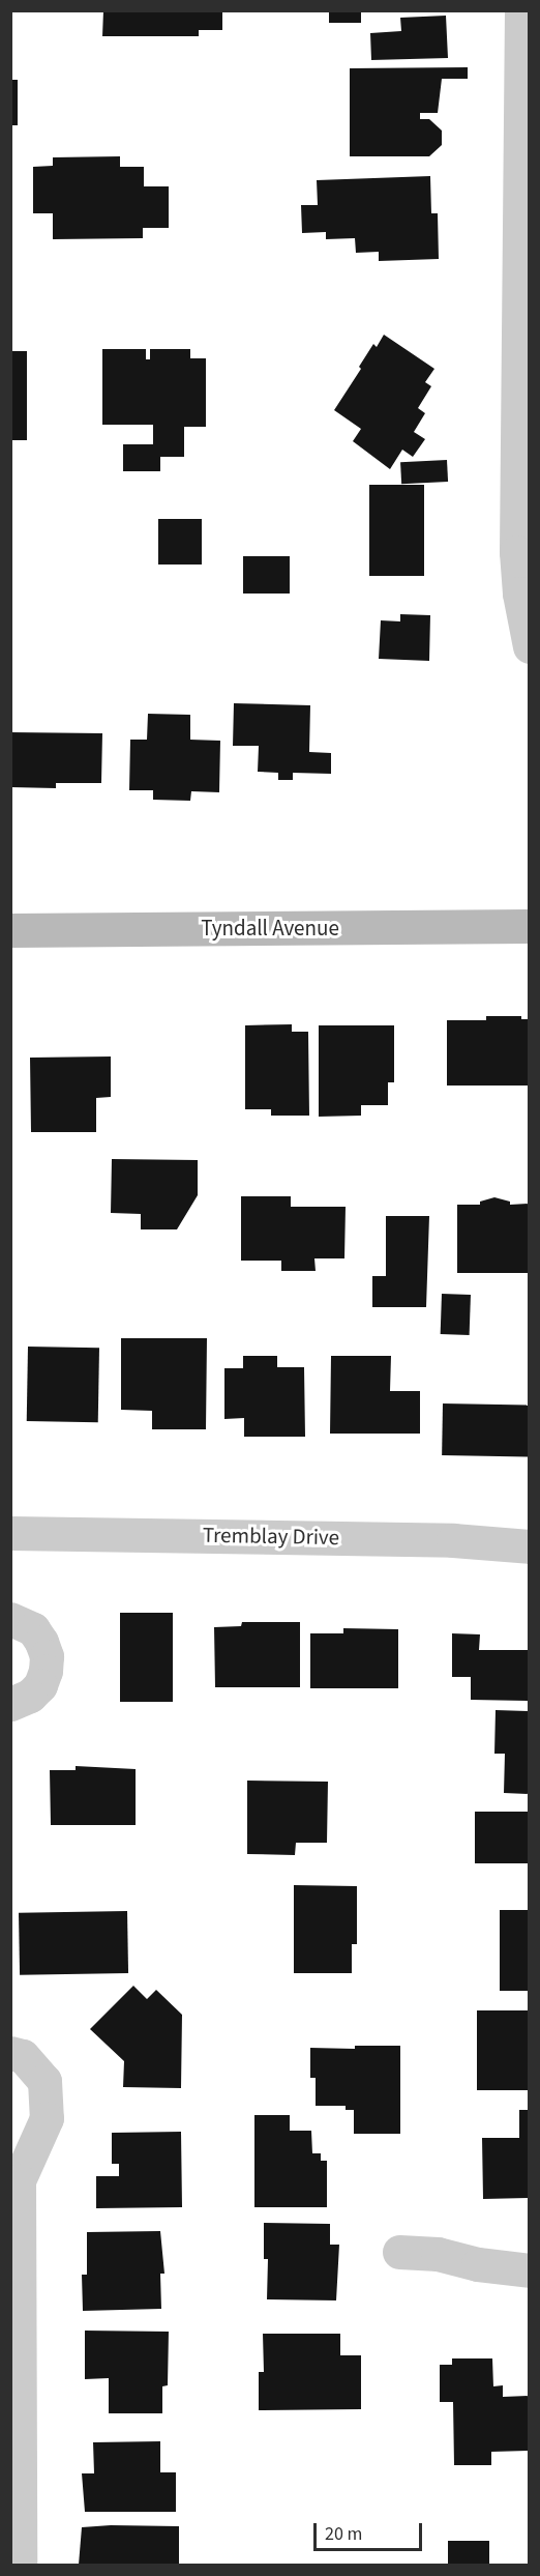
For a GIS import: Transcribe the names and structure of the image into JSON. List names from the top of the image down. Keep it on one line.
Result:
{"streets":{"street":["Tyndall Avenue","Tremblay Drive"]},"scale_bar":"20 m"}
